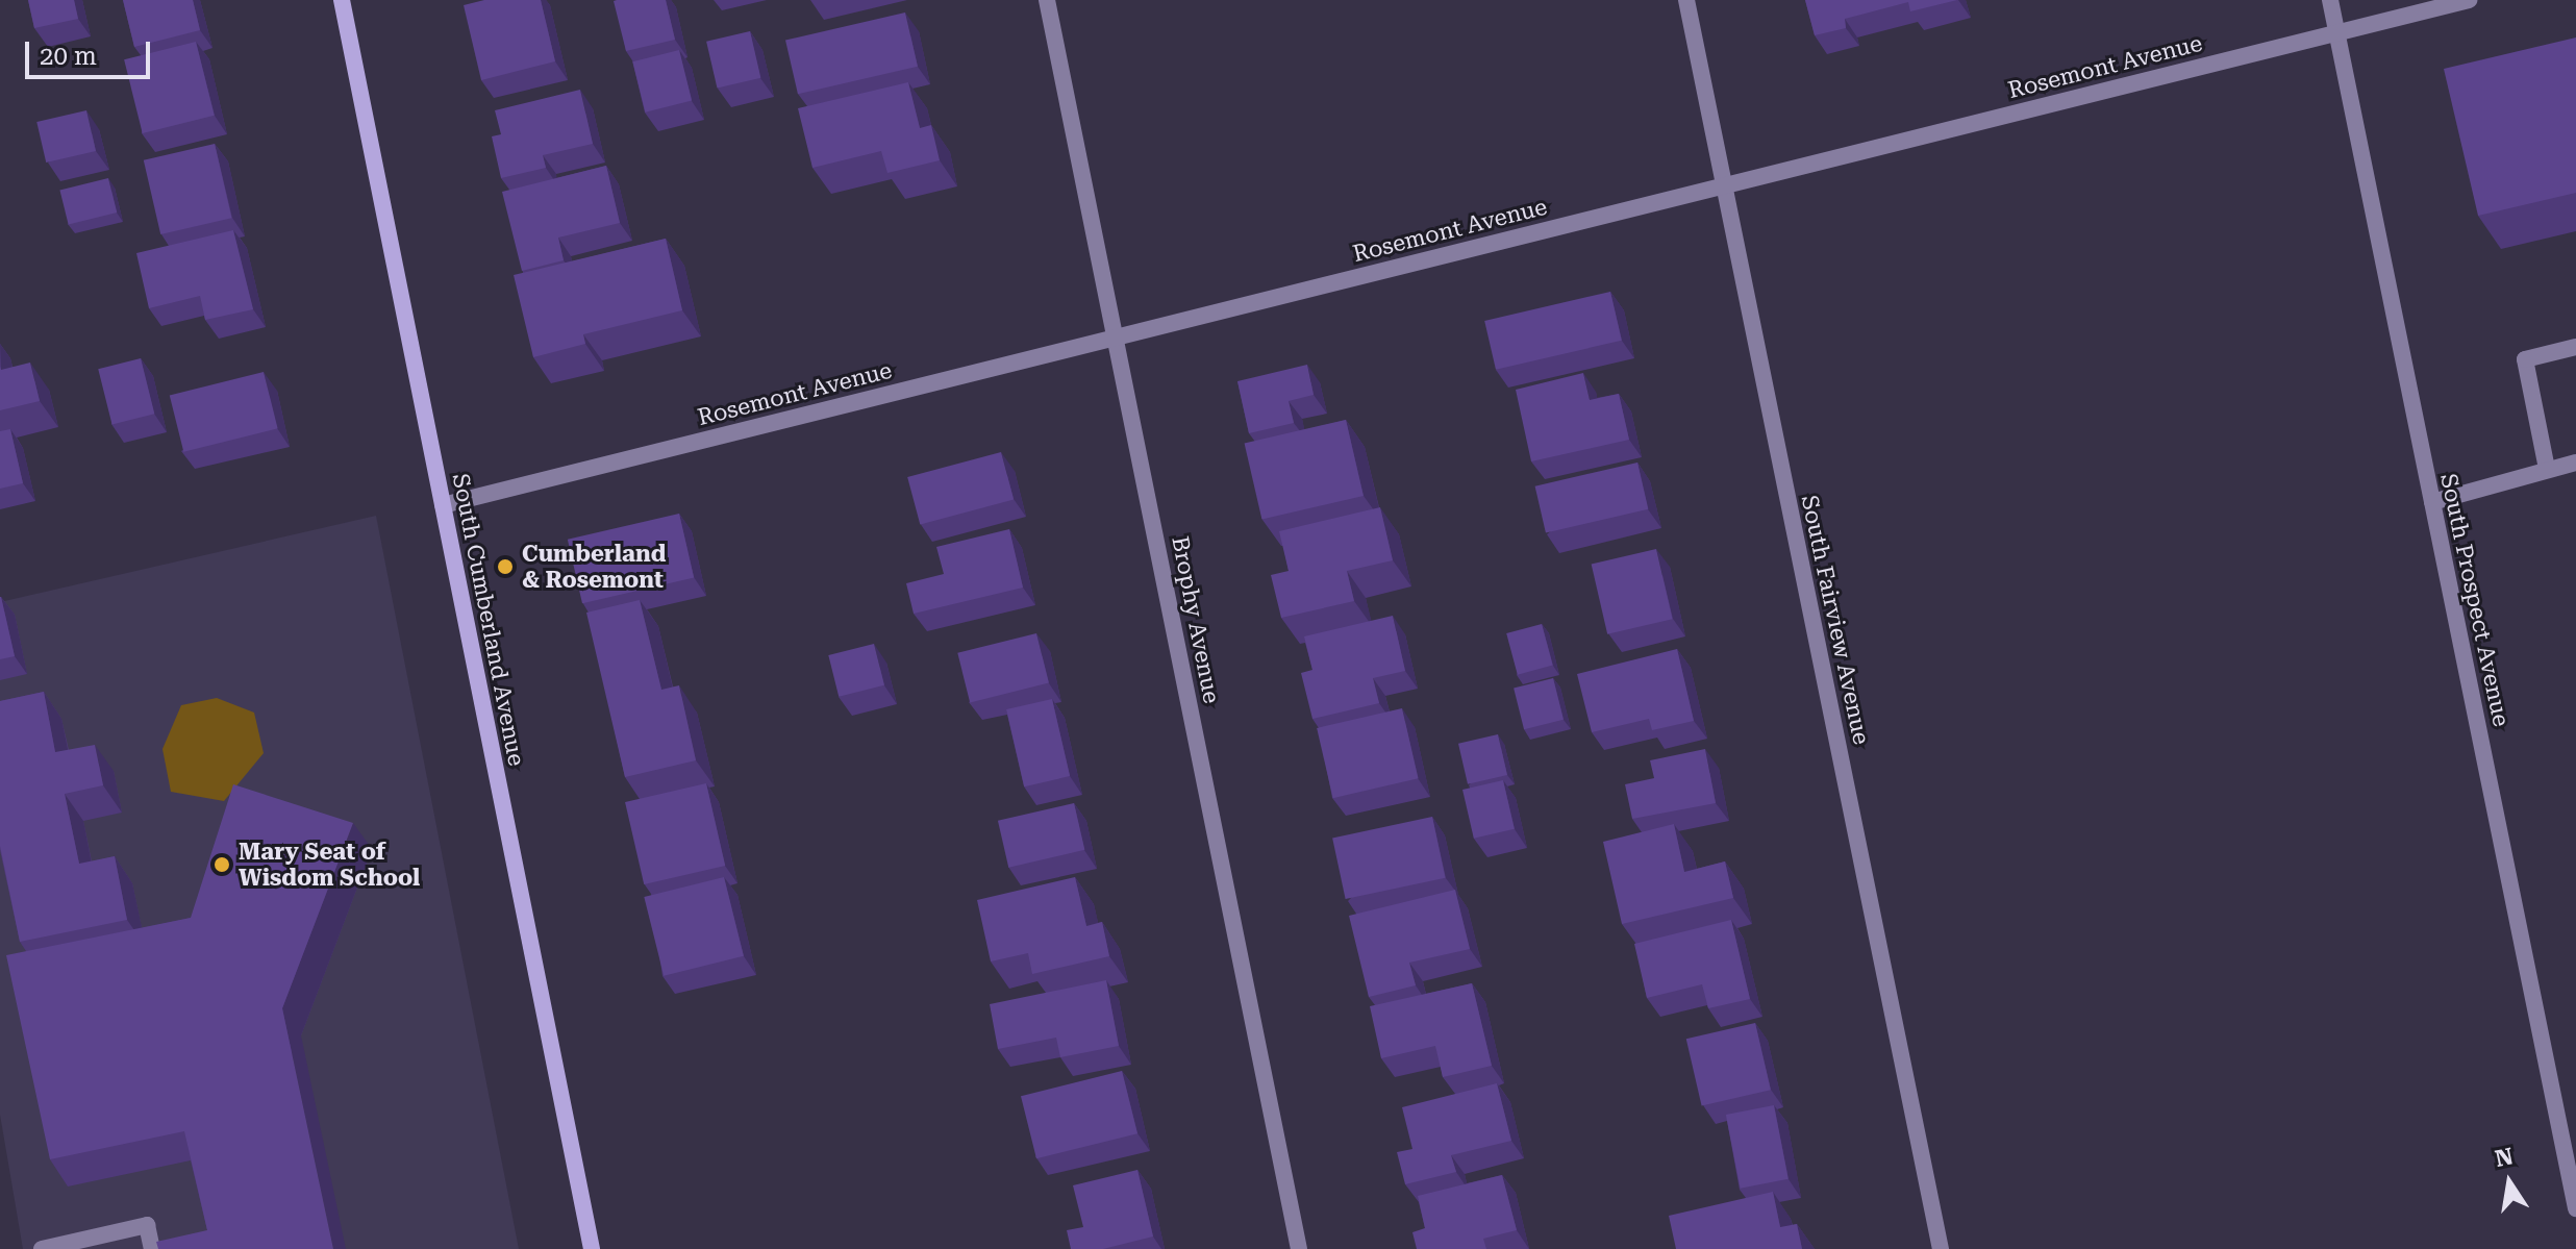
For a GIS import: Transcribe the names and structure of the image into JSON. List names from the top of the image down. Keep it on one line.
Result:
{"streets":{"street":["Rosemont Avenue","South Prospect Avenue","South Cumberland Avenue","Brophy Avenue","South Fairview Avenue"]},"crossings":[["Rosemont Avenue","South Prospect Avenue"],["Rosemont Avenue","South Cumberland Avenue"],["Rosemont Avenue","Brophy Avenue"],["Rosemont Avenue","South Fairview Avenue"]],"places":["Cumberland & Rosemont","Mary Seat of Wisdom School"],"scale_bar":"20 m","north":"top"}
